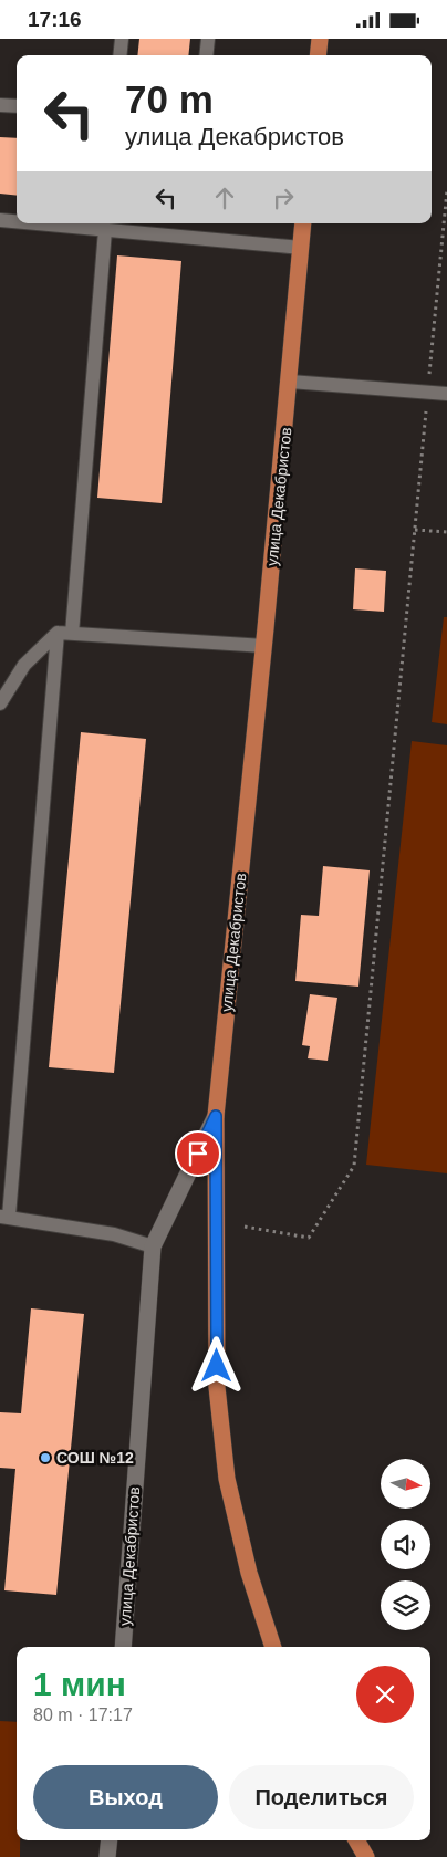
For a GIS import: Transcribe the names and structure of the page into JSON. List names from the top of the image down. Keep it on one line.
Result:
{"streets":{"main road":["улица Декабристов"]},"places":["СОШ №12"],"north":"right","page":{"status":"17:16","turn":["70 m","улица Декабристов"],"heading":["1 мин","80 m · 17:17"],"buttons":["Выход","Поделиться"]}}
